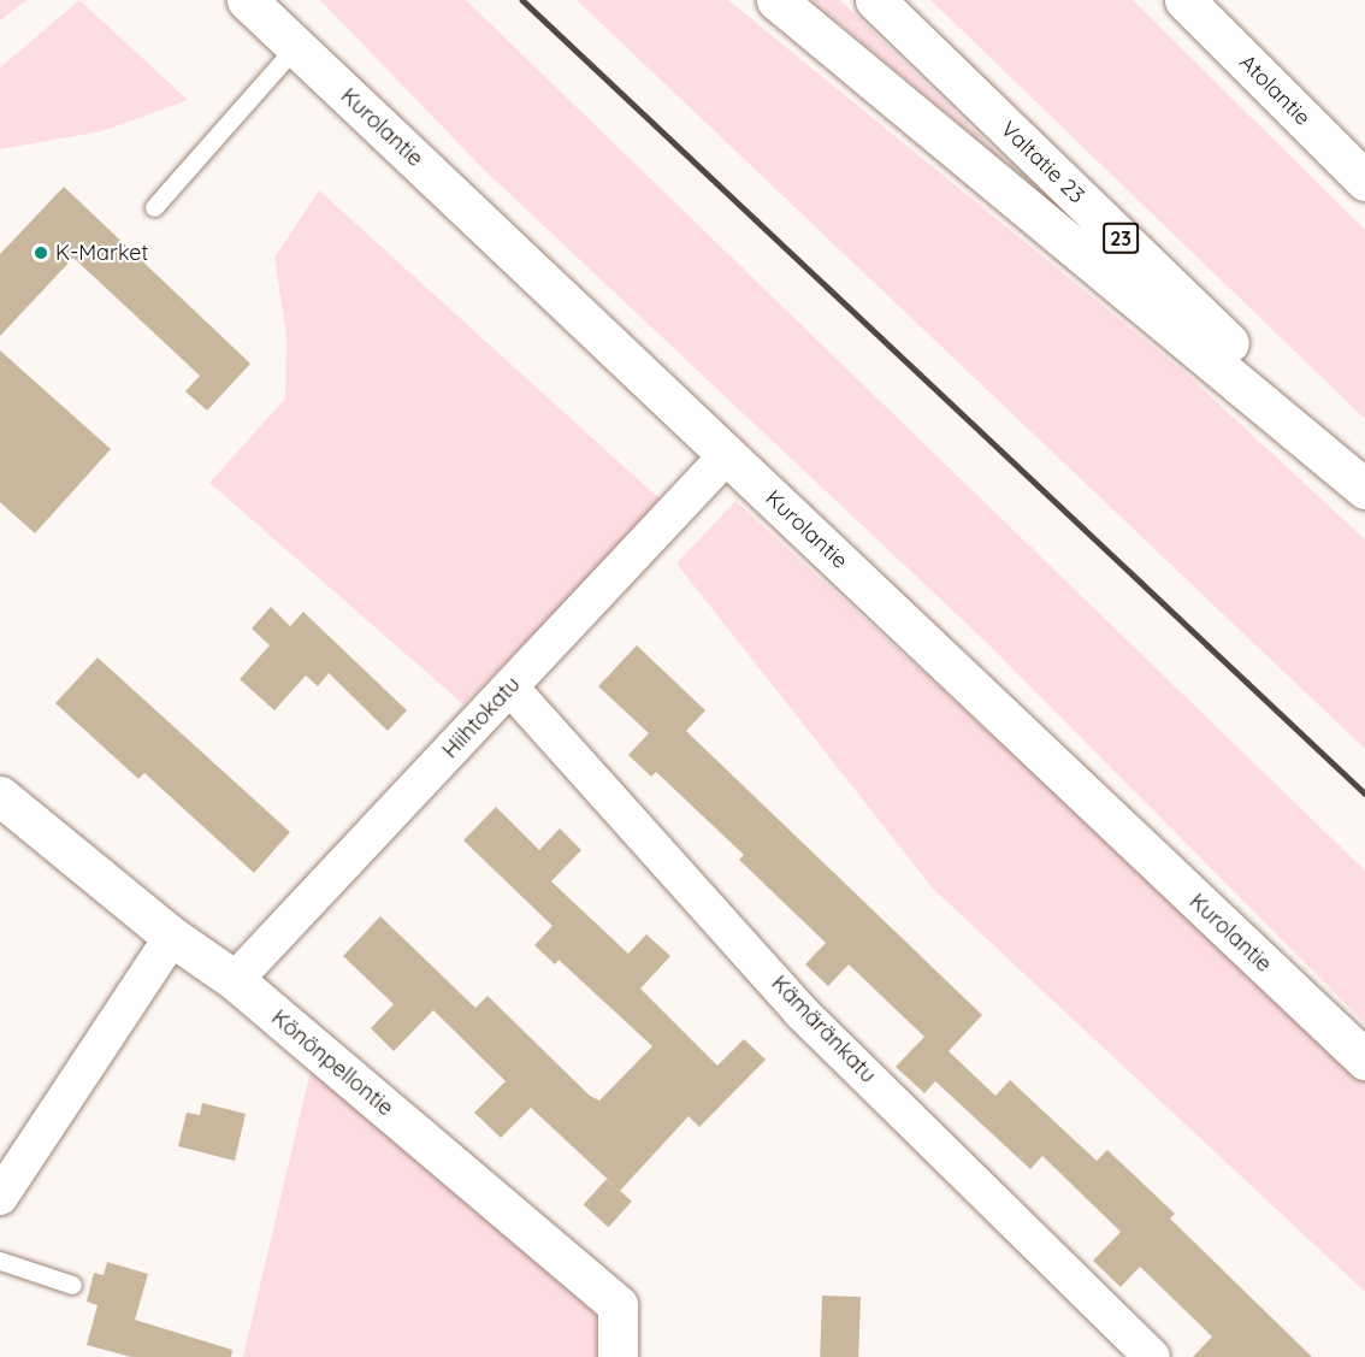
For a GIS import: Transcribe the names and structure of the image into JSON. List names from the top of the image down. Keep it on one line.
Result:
{"streets":{"main road":["Atolantie","Kurolantie","Valtatie 23","23","Könönpellontie"],"street":["Hiihtokatu","Kämäränkatu"]},"crossings":[["Kurolantie","Hiihtokatu"],["Hiihtokatu","Kämäränkatu"],["Hiihtokatu","Könönpellontie"]],"places":["K-Market"]}
